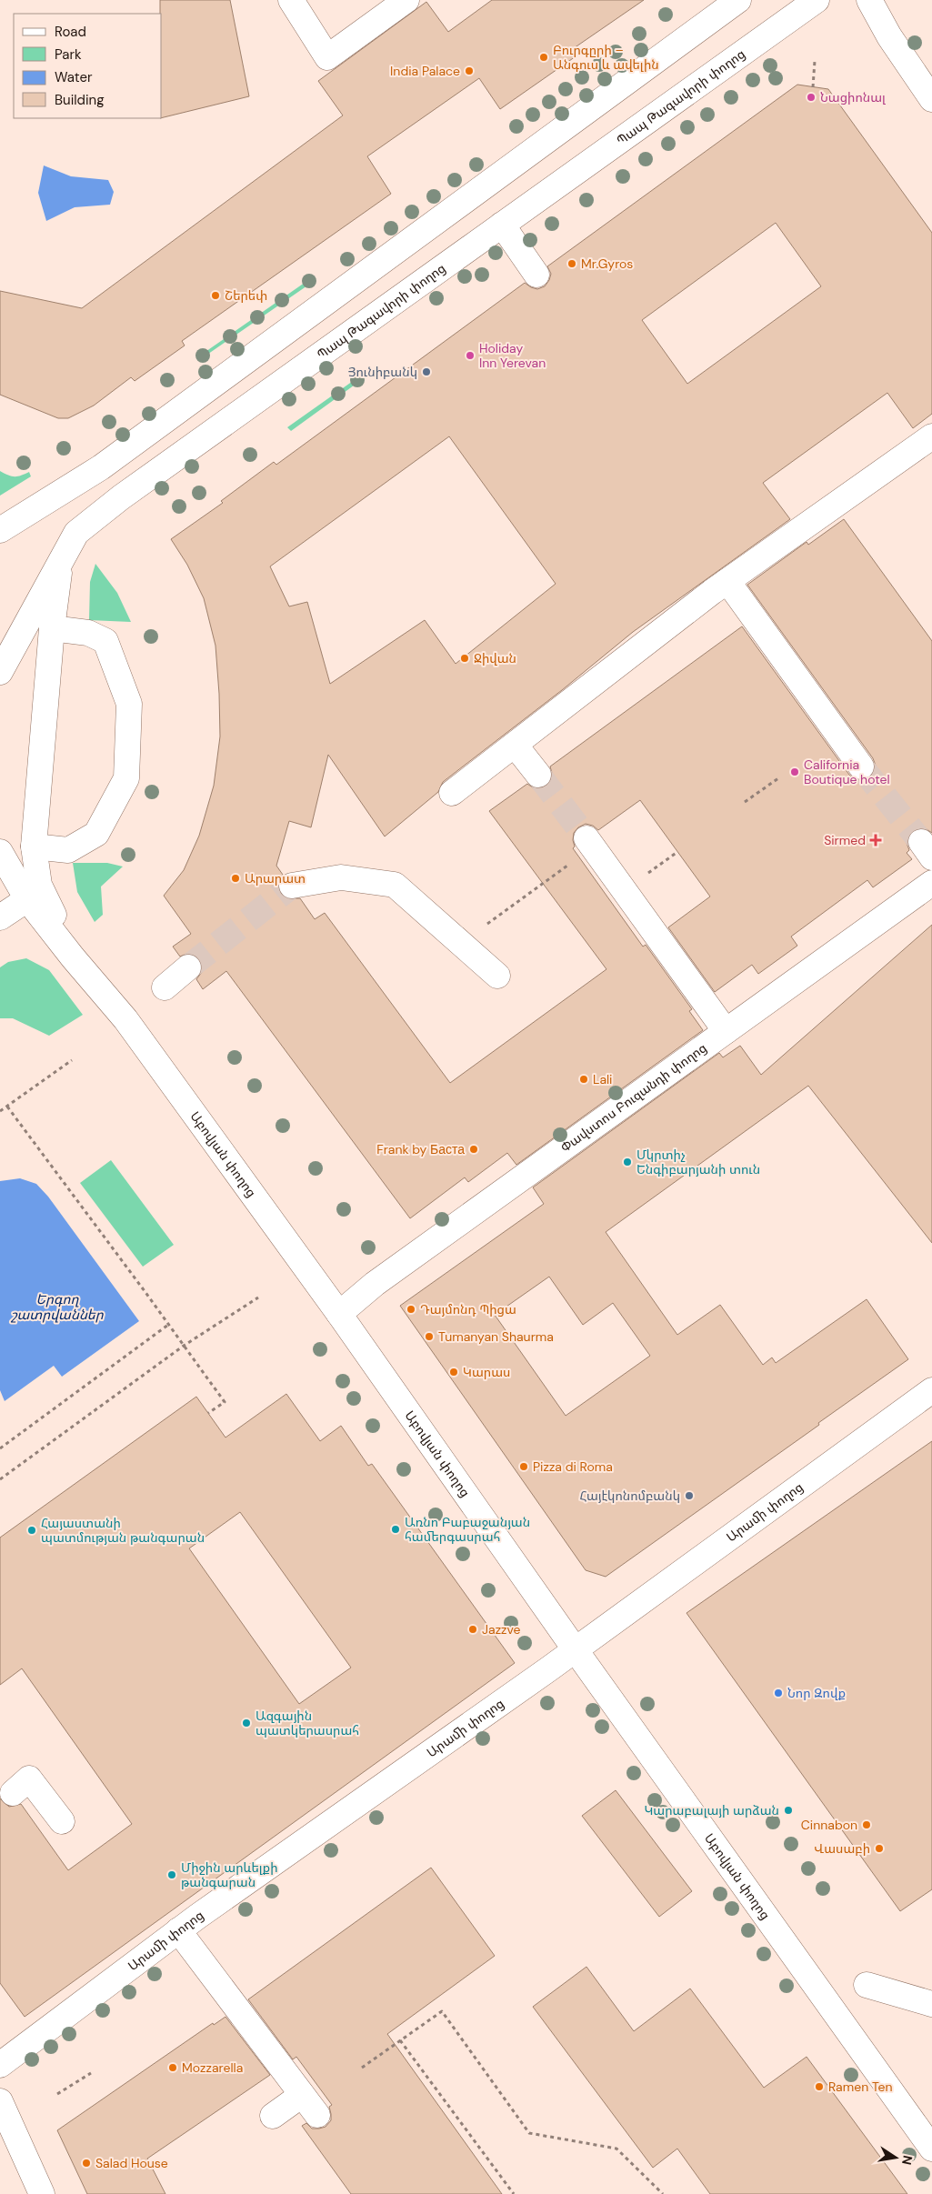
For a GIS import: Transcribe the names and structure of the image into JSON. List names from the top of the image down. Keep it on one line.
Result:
{"streets":{"main road":["Պապ Թագավորի փողոց","Փավստոս Բուզանդի փողոց","Աբովյան փողոց","Արամի փողոց"]},"crossings":[["Փավստոս Բուզանդի փողոց","Աբովյան փողոց"],["Աբովյան փողոց","Արամի փողոց"]],"water":["Երգող շատրվաններ"],"places":{"other":["Բուրգըրի – Անգուս և ավելին","India Palace","Նացիոնալ","Mr.Gyros","Շերեփ","Holiday Inn Yerevan","Յունիբանկ","Ջիվան","California Boutique hotel","Արարատ","Lali","Frank by Баста","Մկրտիչ Ենգիբարյանի տուն","Դայմոնդ Պիցա","Tumanyan Shaurma","Կարաս","Pizza di Roma","Հայէկոնոմբանկ","Առնո Բաբաջանյան համերգասրահ","Հայաստանի պատմության թանգարան","Jazzve","Նոր Զովք","Ազգային պատկերասրահ","Կարաբալայի արձան","Cinnabon","Վասաբի","Միջին արևելքի թանգարան","Mozzarella","Ramen Ten","Salad House"],"health":["Sirmed"]},"legend":["Road","Park","Water","Building"],"north":"right"}
